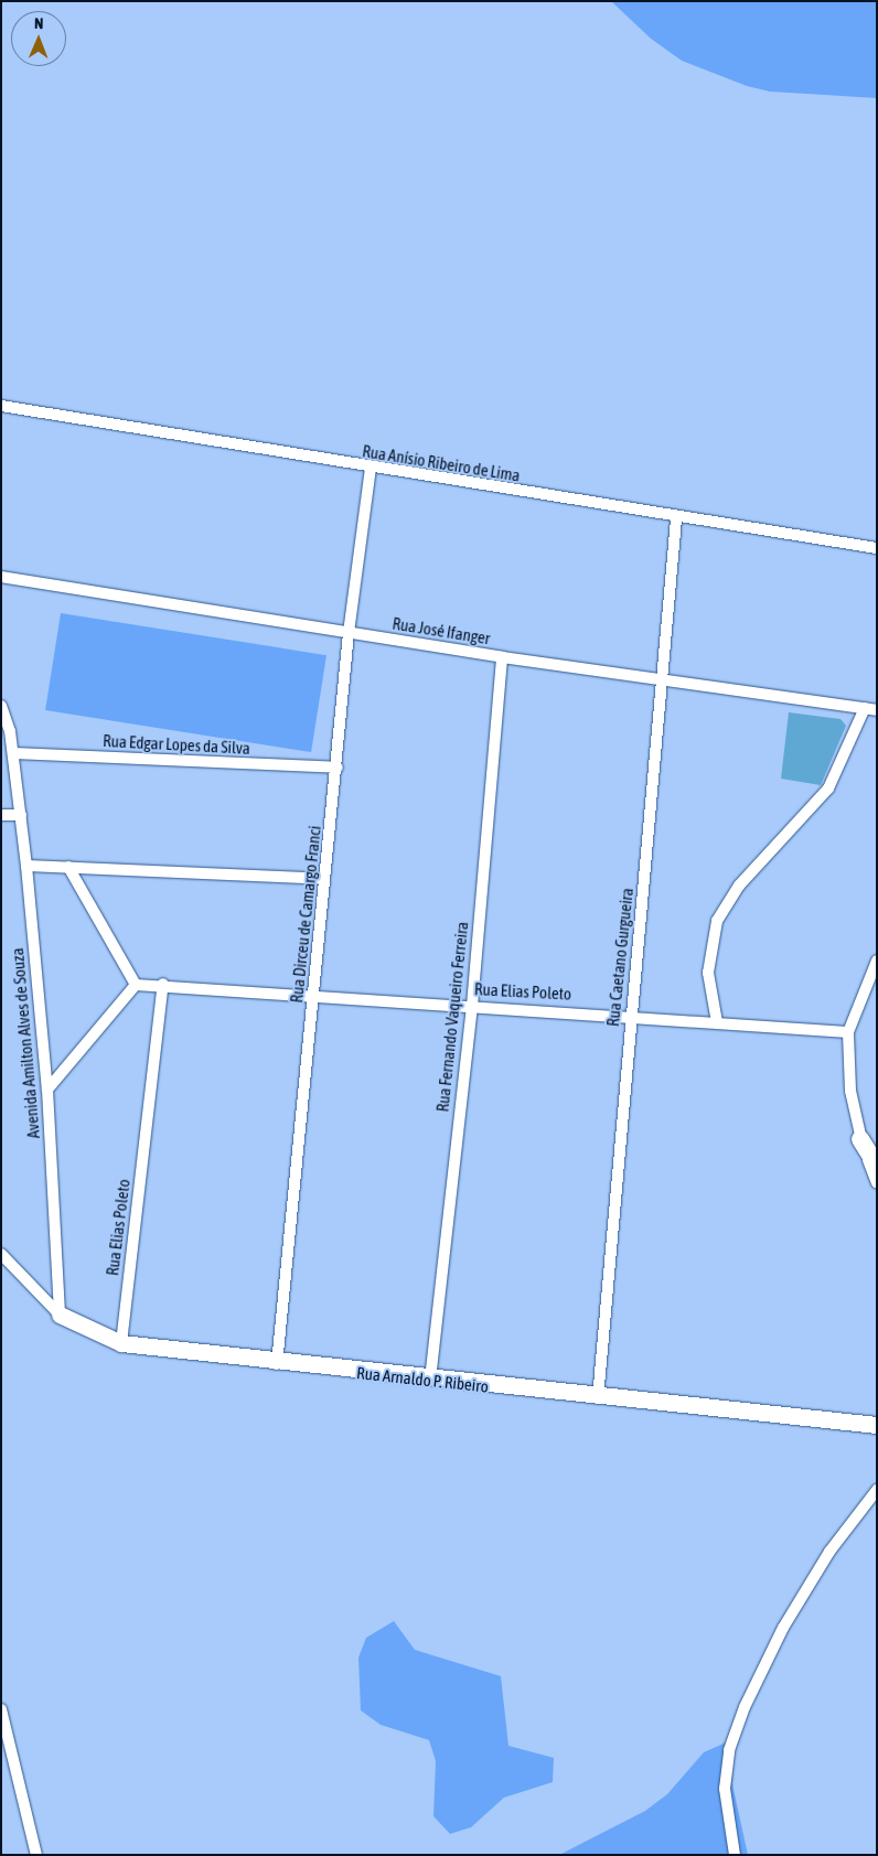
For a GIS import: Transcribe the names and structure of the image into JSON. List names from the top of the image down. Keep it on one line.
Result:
{"streets":{"street":["Rua Anísio Ribeiro de Lima","Rua José Ifanger","Rua Edgar Lopes da Silva","Rua Dirceu de Camargo Franci","Rua Caetano Gurgueira","Rua Elias Poleto","Rua Fernando Vaqueiro Ferreira","Avenida Amilton Alves de Souza","Rua Arnaldo P. Ribeiro"]},"crossings":[["Rua Anísio Ribeiro de Lima","Rua Dirceu de Camargo Franci"],["Rua Anísio Ribeiro de Lima","Rua Caetano Gurgueira"],["Rua José Ifanger","Rua Dirceu de Camargo Franci"],["Rua José Ifanger","Rua Caetano Gurgueira"],["Rua José Ifanger","Rua Fernando Vaqueiro Ferreira"],["Rua Edgar Lopes da Silva","Rua Dirceu de Camargo Franci"],["Rua Edgar Lopes da Silva","Avenida Amilton Alves de Souza"],["Rua Dirceu de Camargo Franci","Rua Elias Poleto"],["Rua Dirceu de Camargo Franci","Rua Arnaldo P. Ribeiro"],["Rua Caetano Gurgueira","Rua Elias Poleto"],["Rua Caetano Gurgueira","Rua Arnaldo P. Ribeiro"],["Rua Elias Poleto","Rua Fernando Vaqueiro Ferreira"],["Rua Elias Poleto","Rua Arnaldo P. Ribeiro"],["Rua Fernando Vaqueiro Ferreira","Rua Arnaldo P. Ribeiro"],["Avenida Amilton Alves de Souza","Rua Arnaldo P. Ribeiro"]],"north":"top"}
